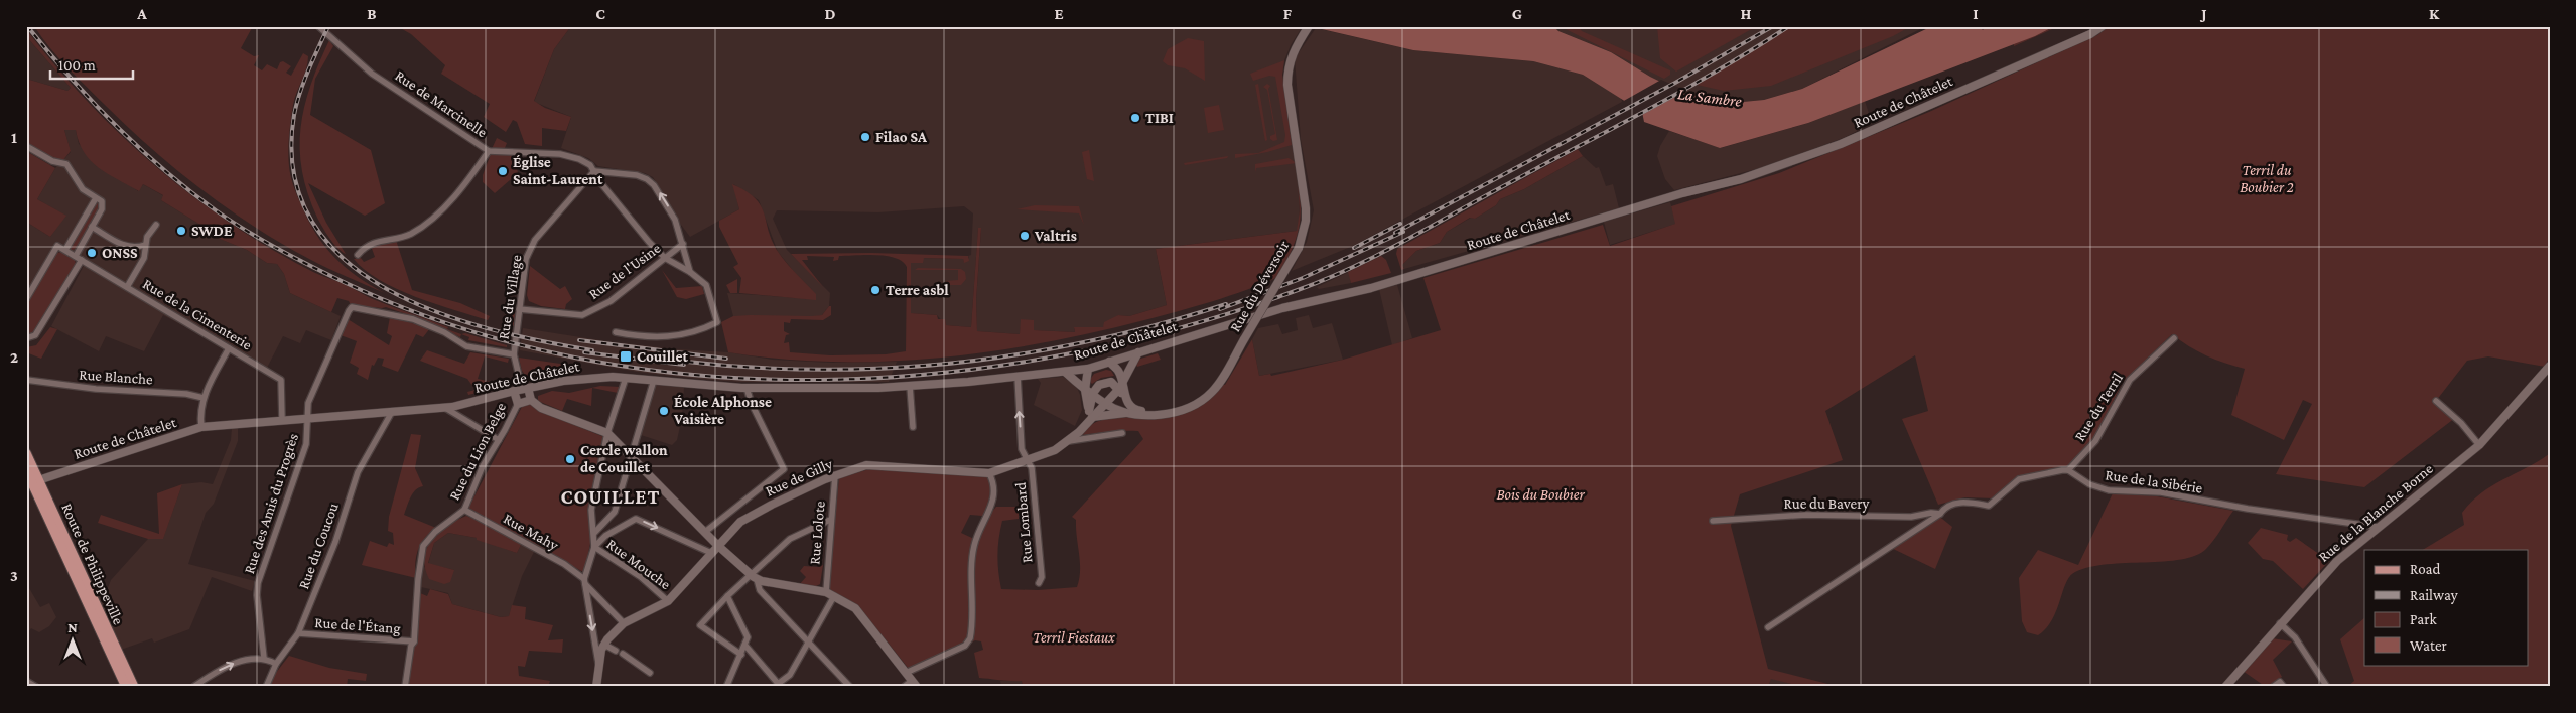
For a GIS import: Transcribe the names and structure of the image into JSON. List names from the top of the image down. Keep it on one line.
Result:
{"streets":{"main road":["Route de Châtelet","Rue du Déversoir","Rue du Lion Belge","Rue de Gilly","Rue de la Blanche Borne","Route de Philippeville"],"street":["Rue de Marcinelle","Rue de l'Usine","Rue du Village","Rue de la Cimenterie","Rue Blanche","Rue du Terril","Rue de la Sibérie","Rue des Amis du Progrès","Rue du Bavery","Rue Lombard","Rue Mahy","Rue Lolote","Rue du Coucou","Rue Mouche","Rue de l'Étang"]},"crossings":[["Route de Châtelet","Rue du Déversoir"],["Route de Châtelet","Rue du Village"],["Route de Châtelet","Rue de la Cimenterie"],["Route de Châtelet","Rue du Lion Belge"],["Route de Châtelet","Rue des Amis du Progrès"],["Route de Châtelet","Rue Lombard"],["Route de Châtelet","Rue du Coucou"],["Route de Châtelet","Route de Philippeville"],["Rue de Marcinelle","Rue du Village"],["Rue de l'Usine","Rue du Village"],["Rue du Déversoir","Rue de Gilly"],["Rue du Village","Rue du Lion Belge"],["Rue du Village","Rue des Amis du Progrès"],["Rue du Terril","Rue de la Sibérie"],["Rue du Lion Belge","Rue Mahy"],["Rue du Lion Belge","Rue de l'Étang"],["Rue de Gilly","Rue Lombard"],["Rue de Gilly","Rue Mahy"],["Rue de Gilly","Rue Lolote"],["Rue de Gilly","Rue Mouche"],["Rue de la Sibérie","Rue de la Blanche Borne"],["Rue du Coucou","Rue de l'Étang"]],"one_way":["Rue Lombard"],"districts":["COUILLET"],"water":["La Sambre"],"parks":["Terril du Boubier 2","Bois du Boubier","Terril Fiestaux"],"places":{"other":["TIBI","Filao SA","Église Saint-Laurent","SWDE","Valtris","ONSS","Terre asbl","École Alphonse Vaisière","Cercle wallon de Couillet"],"transit":["Couillet"]},"legend":["Road","Railway","Park","Water"],"scale_bar":"100 m","north":"top","grid":{"columns":["A","B","C","D","E","F","G","H","I","J","K"],"rows":["1","2","3"]}}
